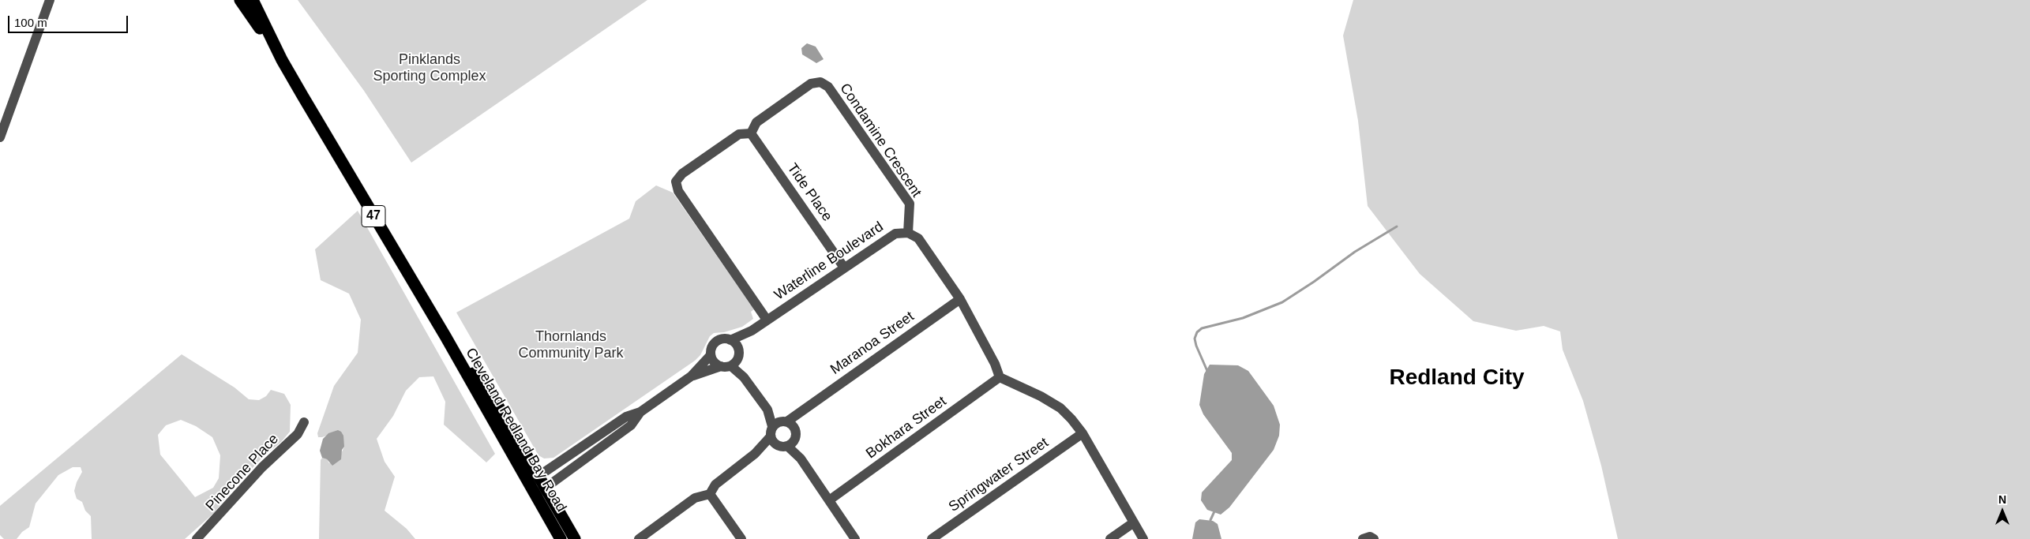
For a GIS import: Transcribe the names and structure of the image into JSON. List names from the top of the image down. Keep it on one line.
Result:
{"streets":{"highway":["47","Cleveland Redland Bay Road"],"street":["Condamine Crescent","Tide Place","Waterline Boulevard","Maranoa Street","Bokhara Street","Pinecone Place","Springwater Street"]},"crossings":[["Condamine Crescent","Tide Place"],["Condamine Crescent","Waterline Boulevard"],["Tide Place","Waterline Boulevard"]],"districts":["Redland City"],"parks":["Pinklands Sporting Complex","Thornlands Community Park"],"scale_bar":"100 m","north":"top"}
